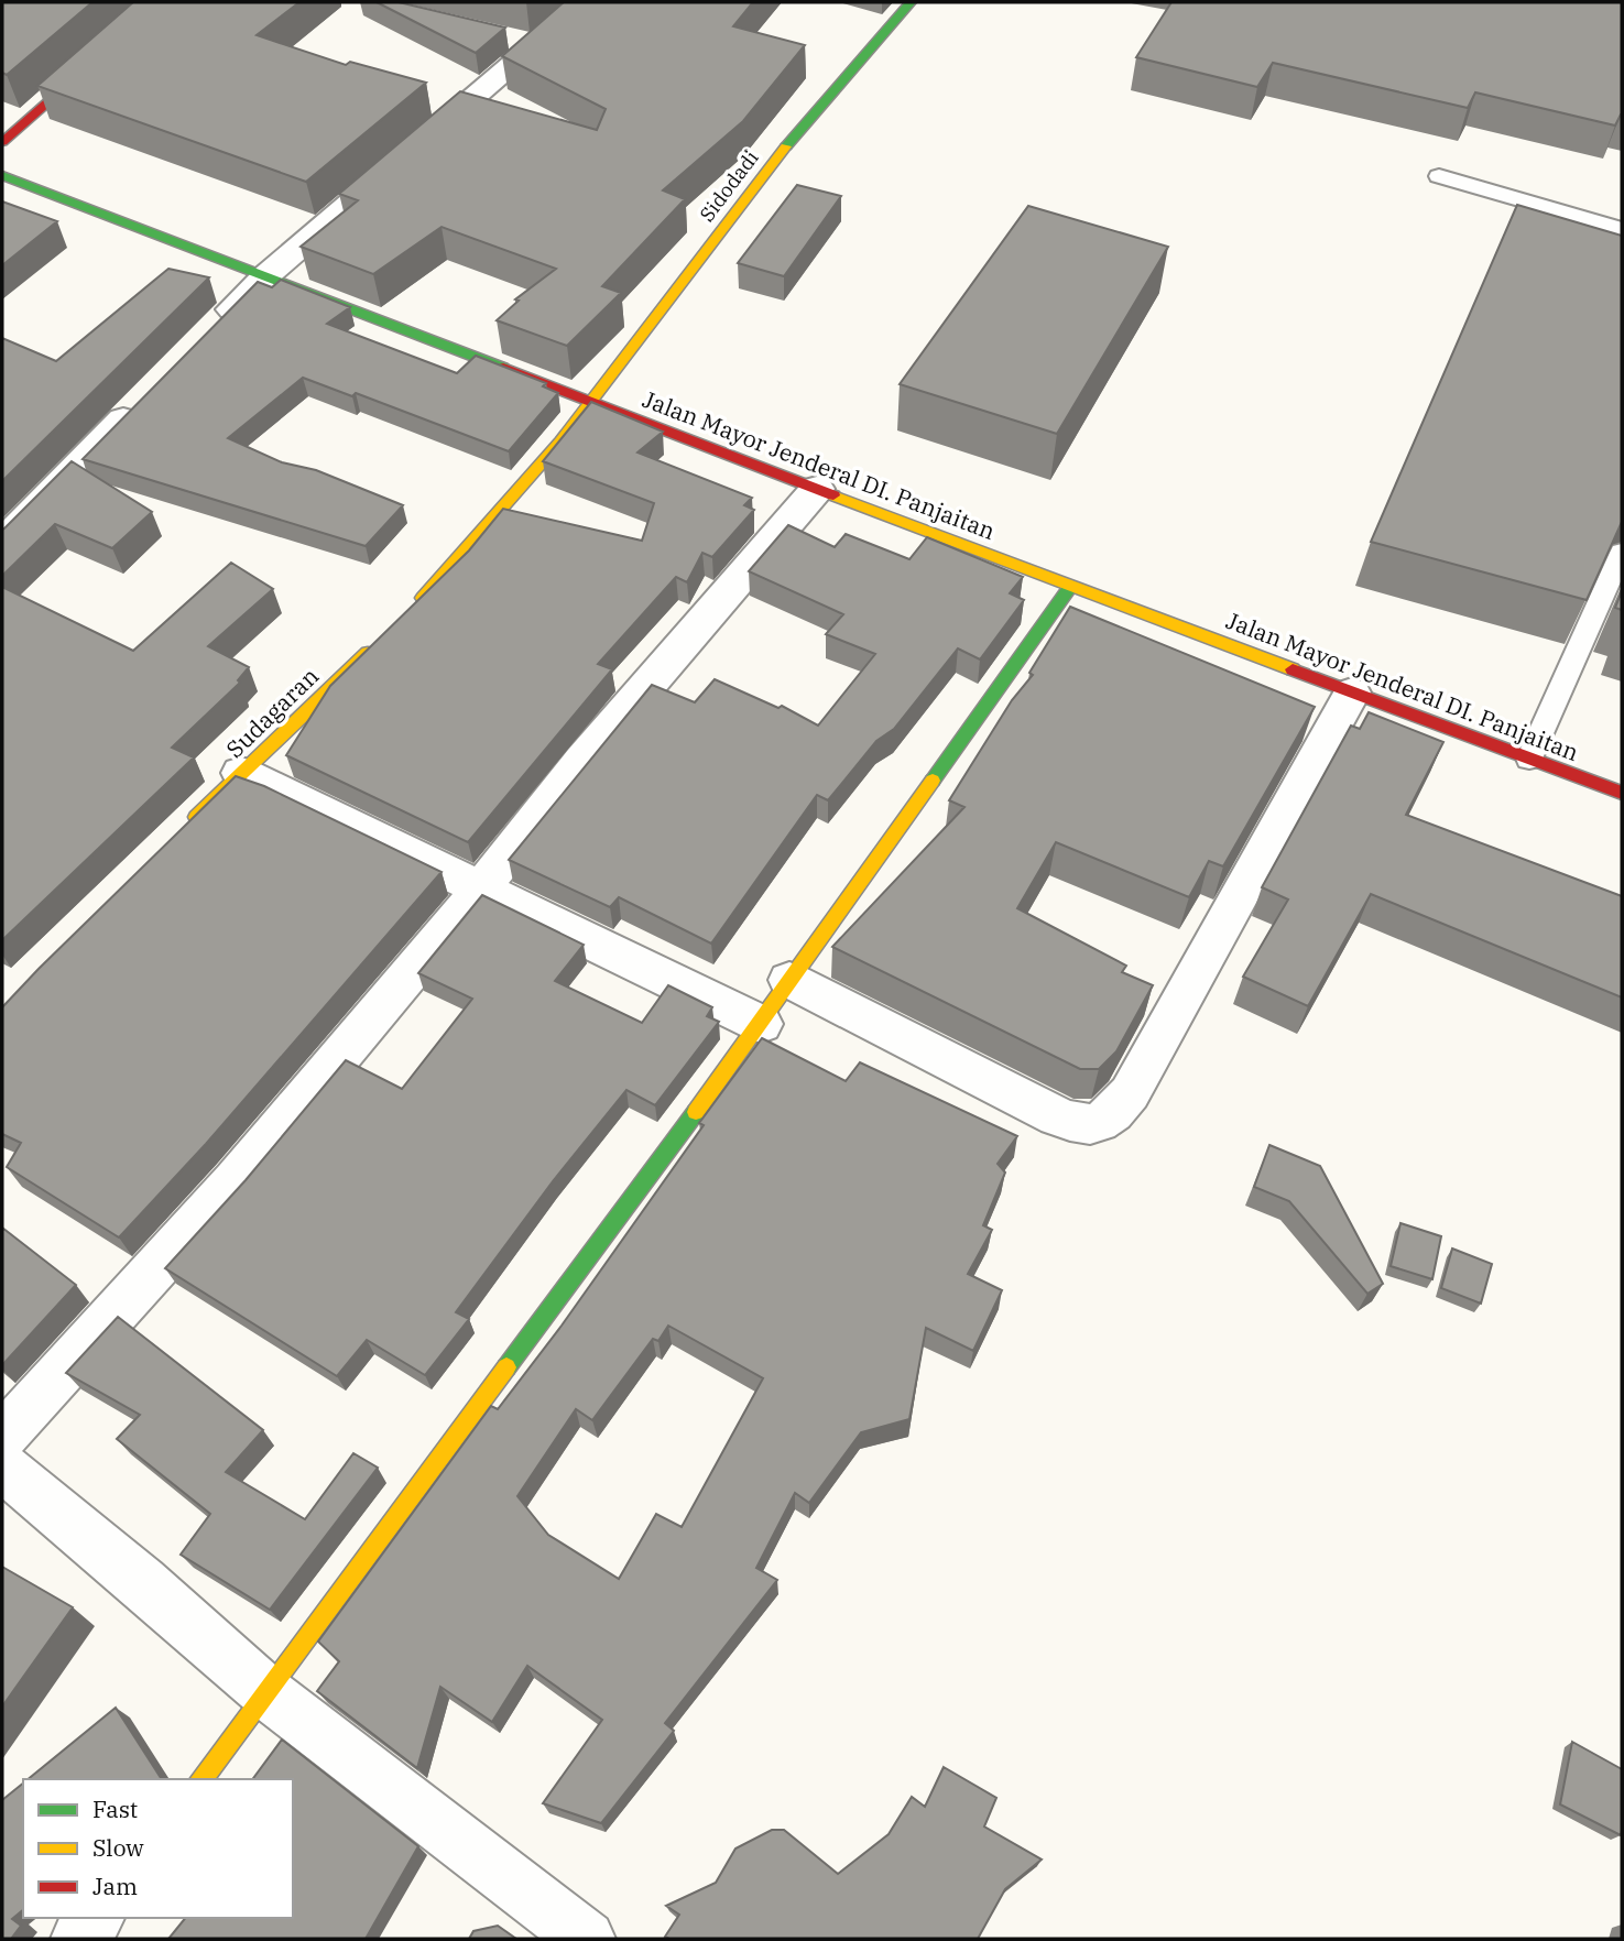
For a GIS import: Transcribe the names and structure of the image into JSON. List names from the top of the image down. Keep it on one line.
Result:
{"streets":{"street":["Sidodadi","Jalan Mayor Jenderal DI. Panjaitan","Sudagaran"]},"crossings":[["Sidodadi","Jalan Mayor Jenderal DI. Panjaitan"]],"legend":["Fast","Slow","Jam"]}
